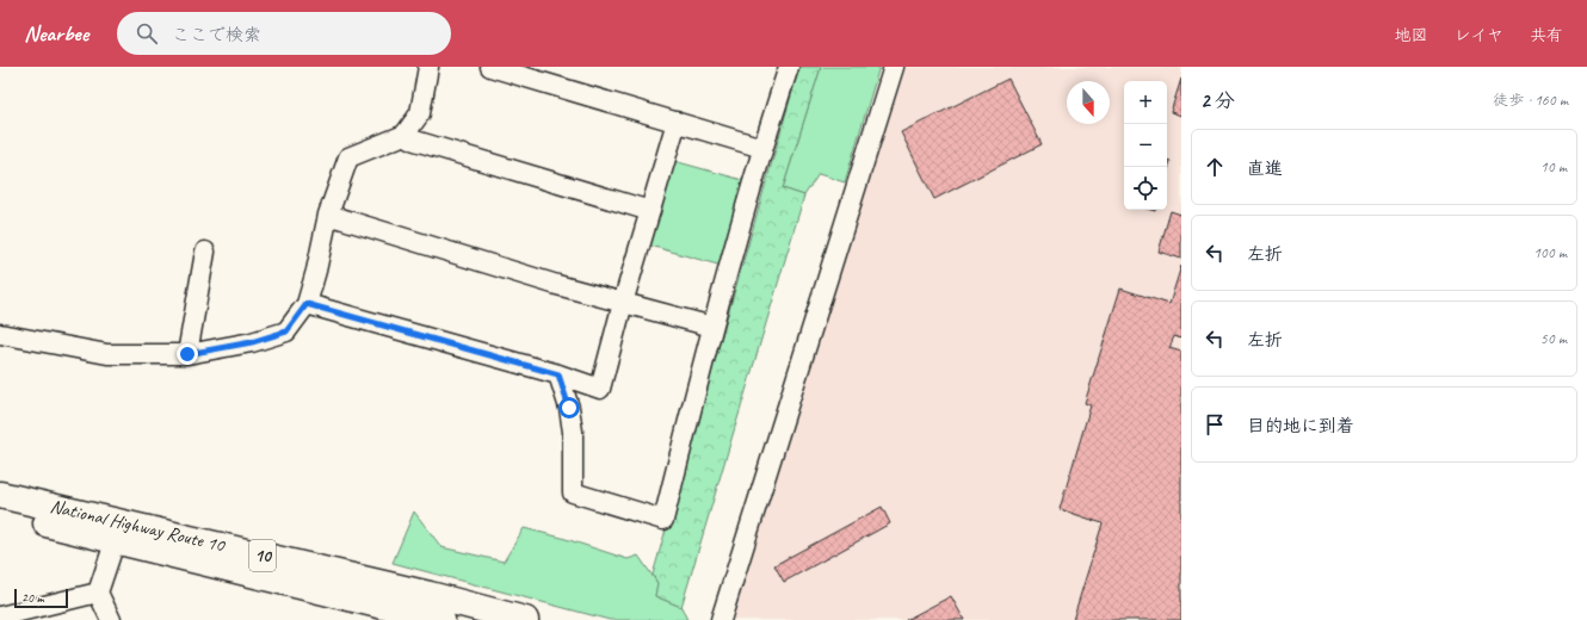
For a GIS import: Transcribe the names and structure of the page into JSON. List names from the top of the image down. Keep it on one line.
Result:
{"streets":{"highway":["National Highway Route 10","10"]},"scale_bar":"20 m","north":"bottom","page":{"header":"Nearbee","search":"ここで検索","nav":["地図","レイヤ","共有"],"heading":["2 分","徒歩 · 160 m"],"map_buttons":["+","−"],"list":[["直進","10 m"],["左折","100 m"],["左折","50 m"],"目的地に到着"],"scale":"20 m"}}
